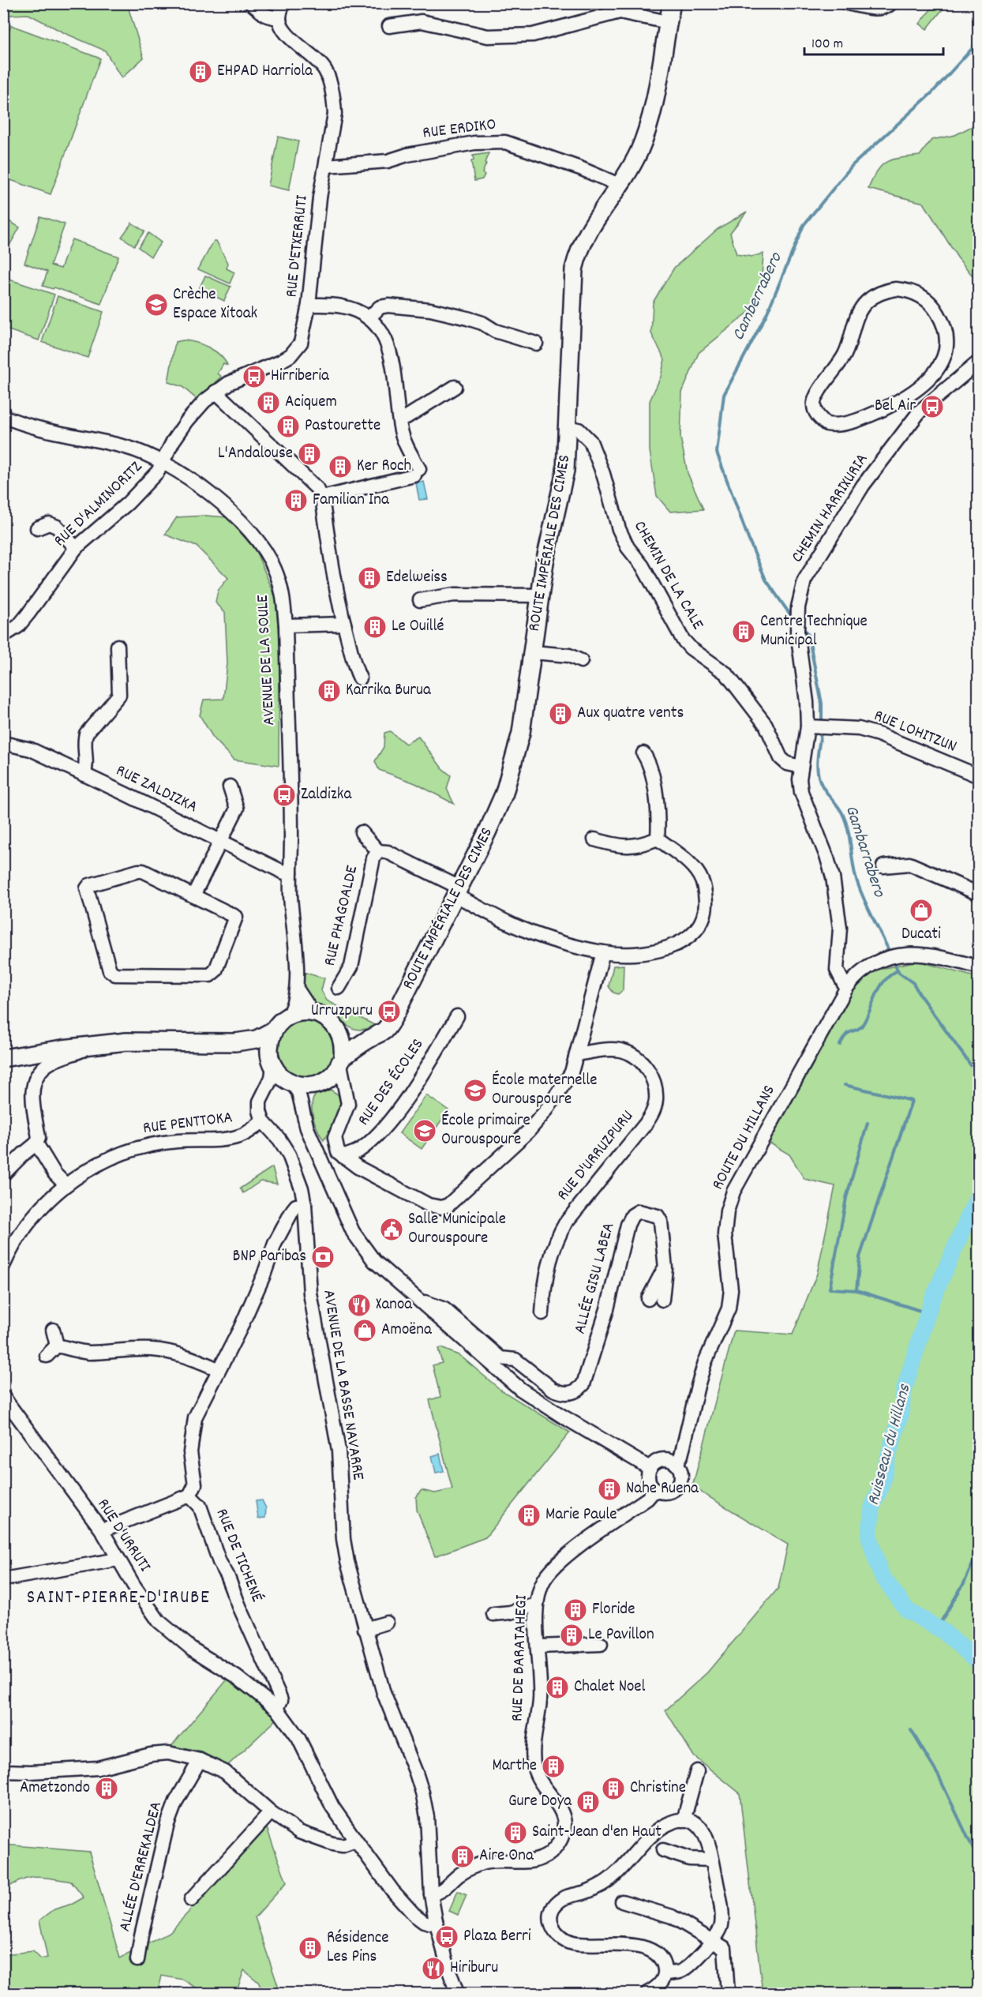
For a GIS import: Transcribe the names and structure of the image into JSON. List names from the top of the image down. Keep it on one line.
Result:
{"streets":{"main road":["ROUTE IMPÉRIALE DES CIMES"],"street":["RUE ERDIKO","RUE D'ETXERRUTI","RUE D'ALMINORITZ","CHEMIN HARRIXURIA","CHEMIN DE LA CALE","AVENUE DE LA SOULE","RUE LOHITZUN","RUE ZALDIZKA","RUE PHAGOALDE","RUE DES ÉCOLES","RUE PENTTOKA","ROUTE DU HILLANS","RUE D'URRUZPURU","ALLÉE GISU LABEA","AVENUE DE LA BASSE NAVARRE","RUE D'URRUTI","RUE DE TICHENÉ","RUE DE BARATAHEGI","ALLÉE D'ERREKALDEA"]},"crossings":[["RUE ERDIKO","RUE D'ETXERRUTI"],["RUE ERDIKO","ROUTE IMPÉRIALE DES CIMES"],["RUE D'ETXERRUTI","RUE D'ALMINORITZ"],["RUE D'ETXERRUTI","AVENUE DE LA SOULE"],["RUE D'ALMINORITZ","AVENUE DE LA SOULE"],["CHEMIN HARRIXURIA","CHEMIN DE LA CALE"],["CHEMIN HARRIXURIA","RUE LOHITZUN"],["CHEMIN HARRIXURIA","ROUTE DU HILLANS"],["ROUTE IMPÉRIALE DES CIMES","CHEMIN DE LA CALE"],["ROUTE IMPÉRIALE DES CIMES","AVENUE DE LA SOULE"],["ROUTE IMPÉRIALE DES CIMES","RUE PHAGOALDE"],["AVENUE DE LA SOULE","RUE ZALDIZKA"],["RUE PENTTOKA","AVENUE DE LA BASSE NAVARRE"],["ROUTE DU HILLANS","RUE DE BARATAHEGI"],["AVENUE DE LA BASSE NAVARRE","RUE DE BARATAHEGI"],["RUE D'URRUTI","RUE DE TICHENÉ"]],"districts":["SAINT-PIERRE-D'IRUBE"],"water":["Camberrabero","Gambarrabero","Ruisseau du Hillans"],"places":{"building":["EHPAD Harriola","Aciquem","Pastourette","L'Andalouse","Ker Roch","Familian Ina","Edelweiss","Le Ouillé","Centre Technique Municipal","Karrika Burua","Aux quatre vents","Nahe Ruena","Marie Paule","Floride","Le Pavillon","Chalet Noel","Marthe","Ametzondo","Christine","Gure Doya","Saint-Jean d'en Haut","Aire Ona","Résidence Les Pins"],"school or university":["Crèche Espace Xitoak","École maternelle Ourouspoure","École primaire Ourouspoure"],"bus stop":["Hirriberia","Bel Air","Zaldizka","Urruzpuru","Plaza Berri"],"shop":["Ducati","Amoëna"],"public building":["Salle Municipale Ourouspoure"],"bank":["BNP Paribas"],"restaurant":["Xanoa","Hiriburu"]},"scale_bar":"100 m"}
